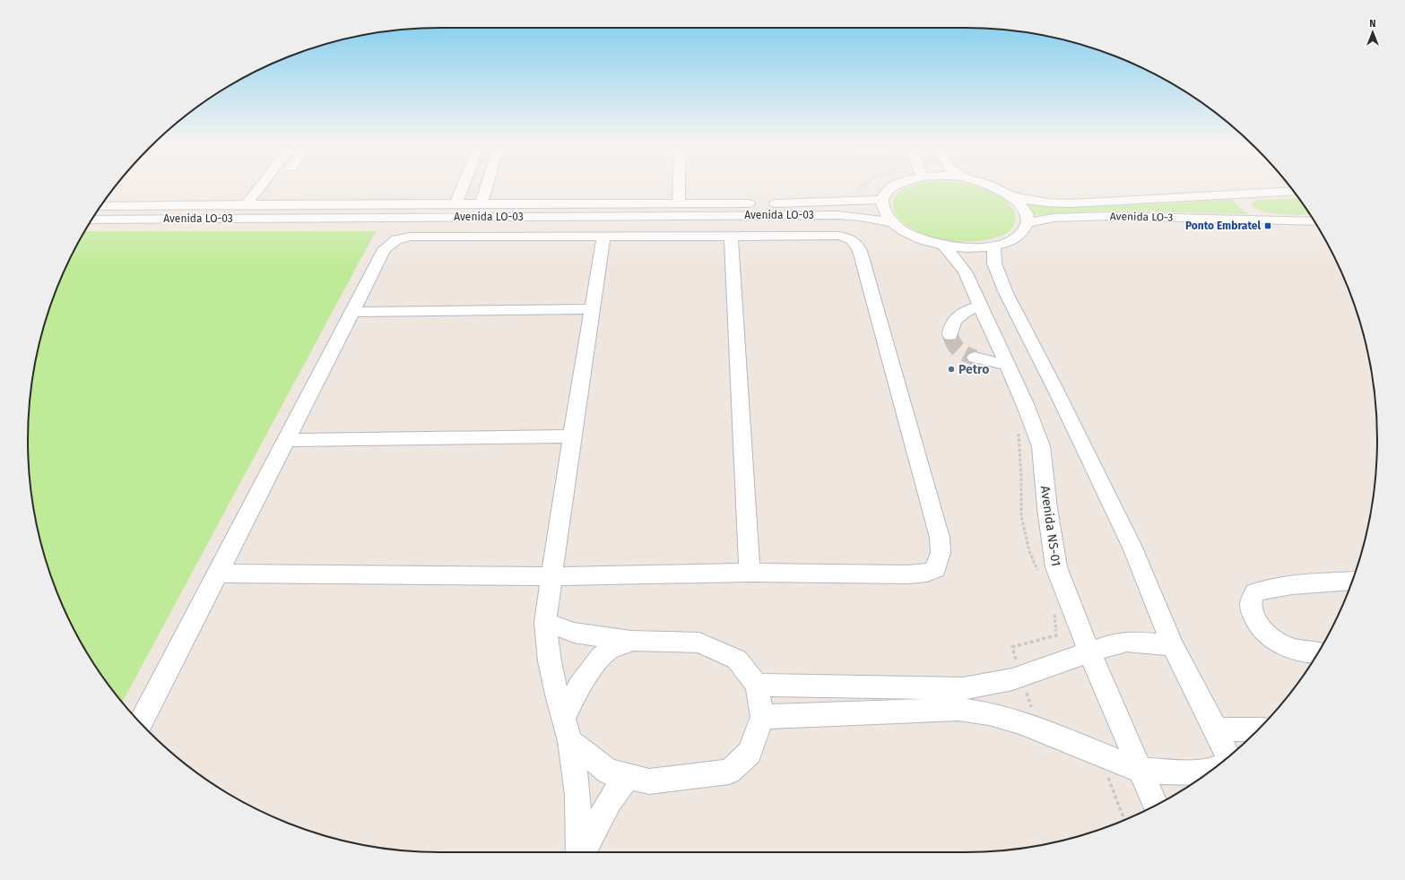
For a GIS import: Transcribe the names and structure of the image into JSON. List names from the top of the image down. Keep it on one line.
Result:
{"streets":{"street":["Avenida LO-03","Avenida LO-3","Avenida NS-01"]},"places":{"transit":["Ponto Embratel"],"other":["Petro"]},"north":"top"}
